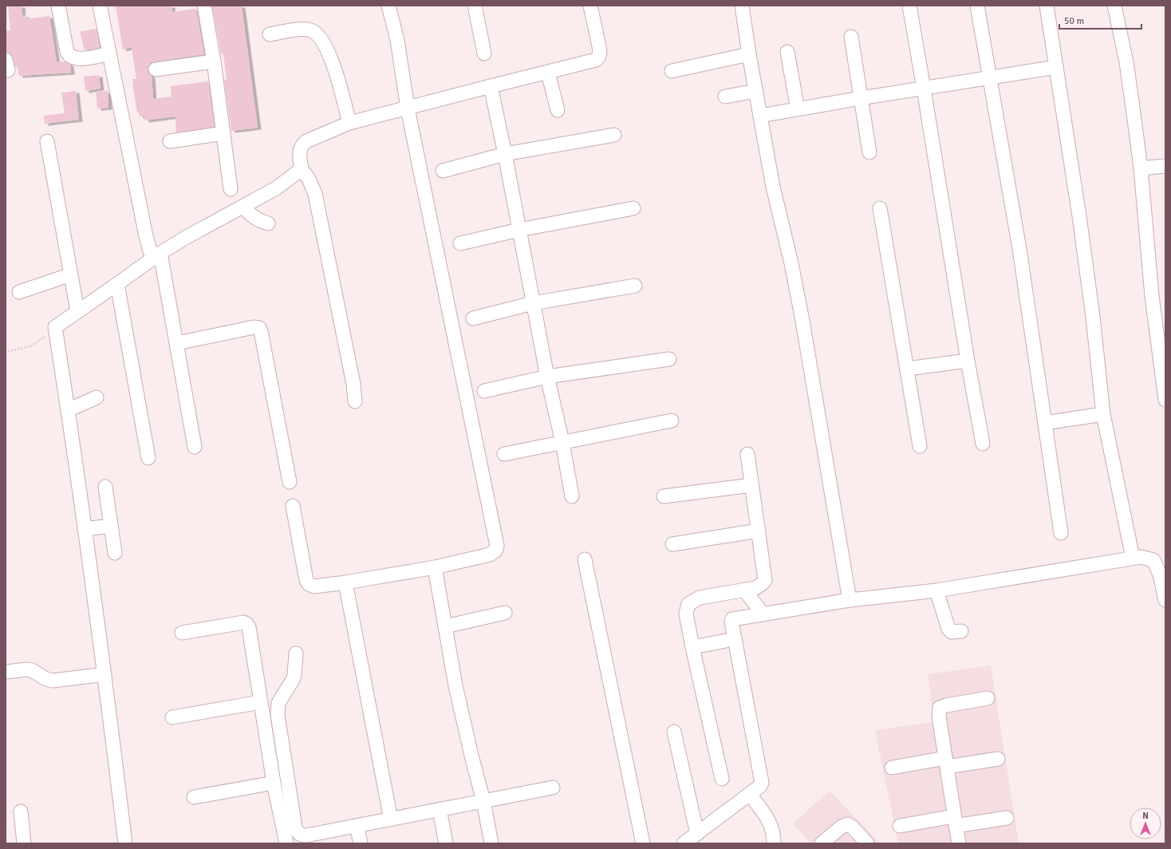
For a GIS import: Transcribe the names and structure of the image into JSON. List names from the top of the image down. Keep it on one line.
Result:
{"scale_bar":"50 m","north":"top"}
